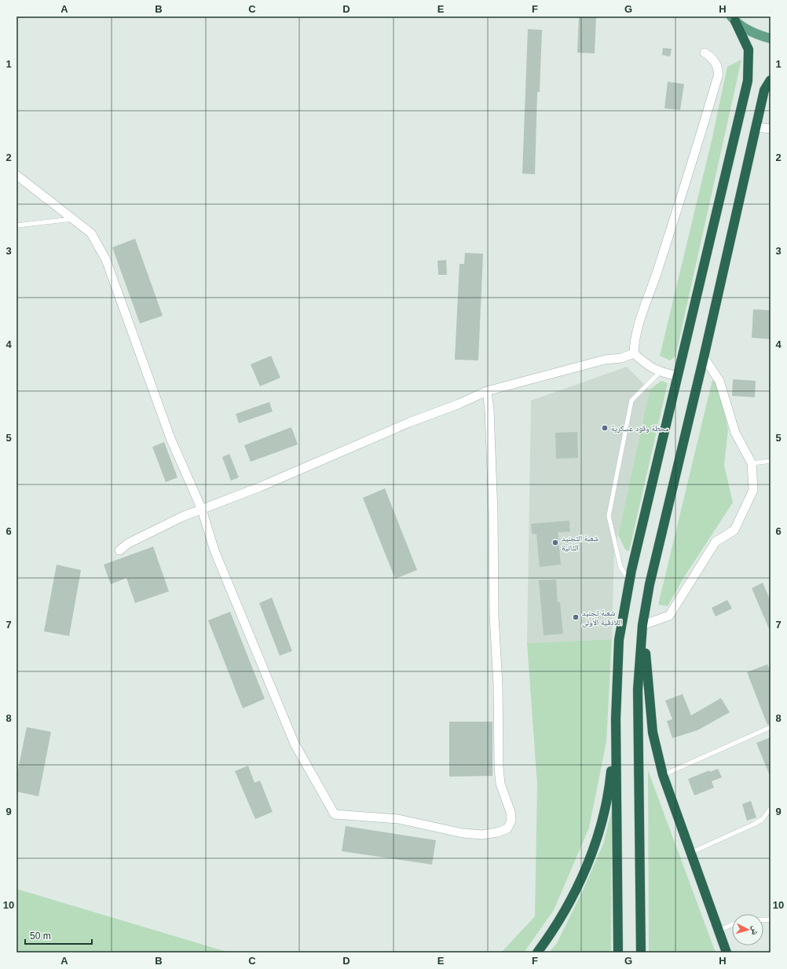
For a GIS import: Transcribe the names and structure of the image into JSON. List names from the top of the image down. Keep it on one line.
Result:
{"places":["محطة وقود عسكرية","شعبة التجنيد الثانية","شعبة تجنيد اللاذقية الأولى"],"scale_bar":"50 m","north":"right","grid":{"columns":["A","B","C","D","E","F","G","H"],"rows":["1","2","3","4","5","6","7","8","9","10"]}}
